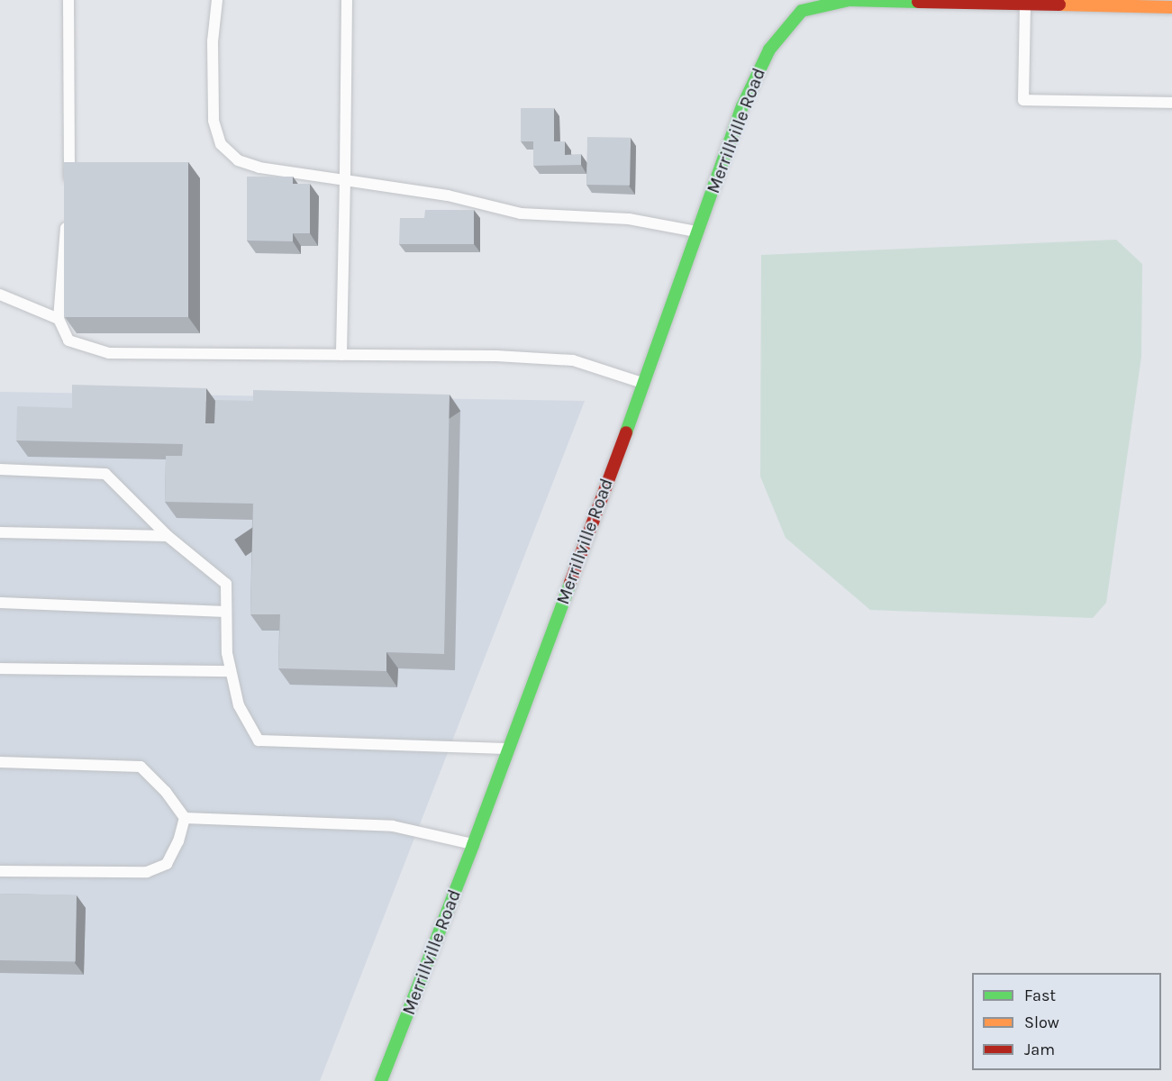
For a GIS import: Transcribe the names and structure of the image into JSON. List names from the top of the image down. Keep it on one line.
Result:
{"streets":{"street":["Merrillville Road"]},"legend":["Fast","Slow","Jam"]}
